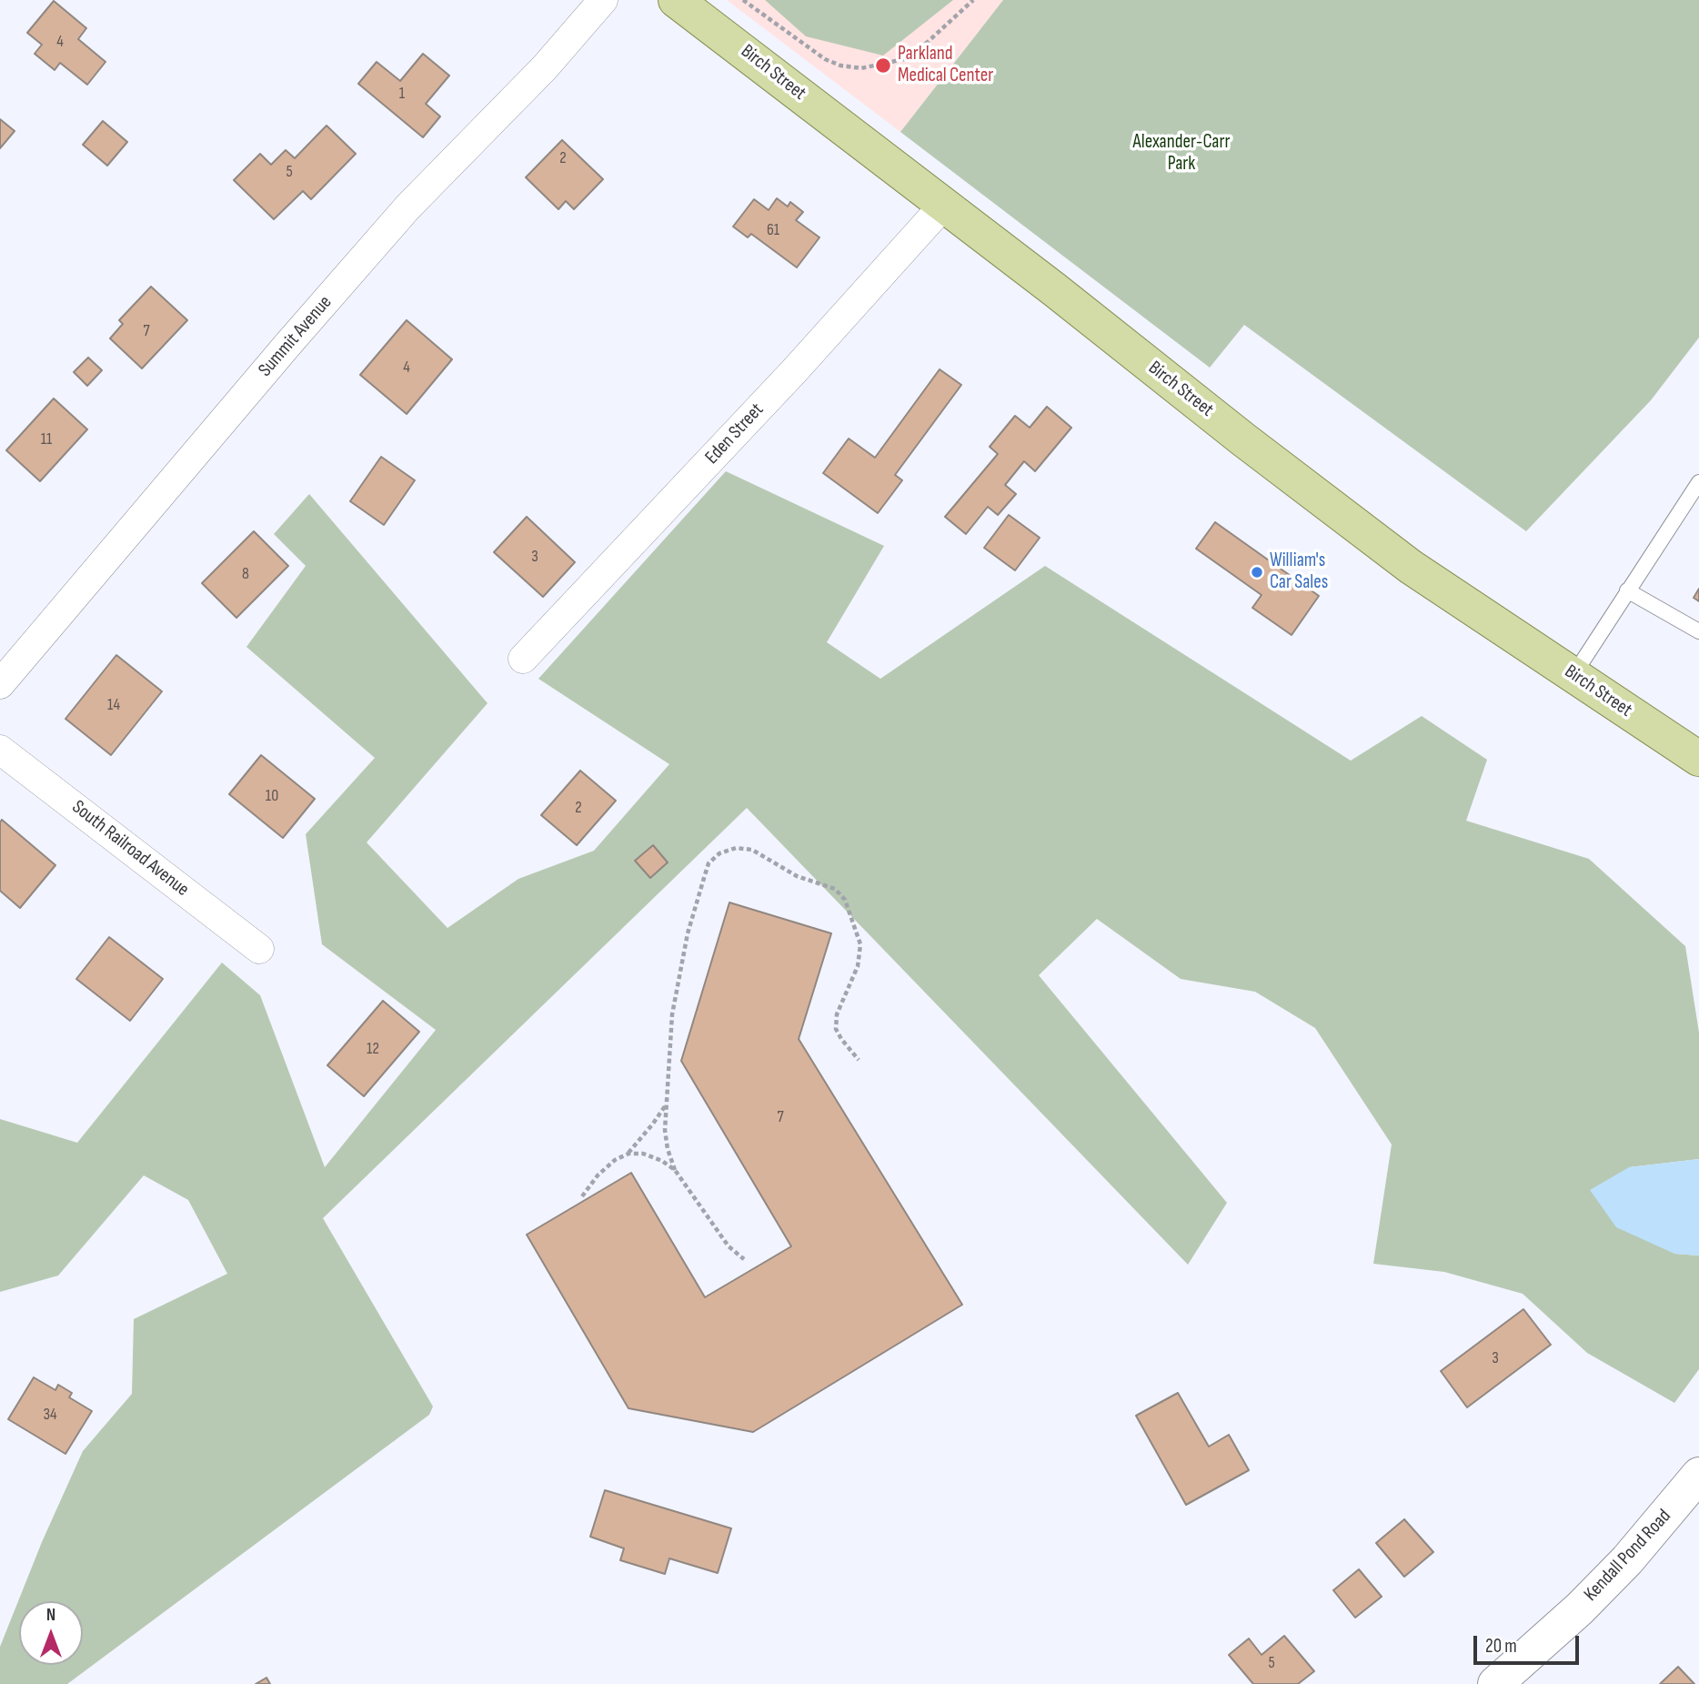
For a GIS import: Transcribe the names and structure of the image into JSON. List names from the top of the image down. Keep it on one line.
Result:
{"streets":{"main road":["Birch Street"],"street":["Summit Avenue","Eden Street","South Railroad Avenue","Kendall Pond Road"]},"crossings":[["Birch Street","Eden Street"]],"parks":["Alexander-Carr Park"],"places":["Parkland Medical Center","William's Car Sales"],"house_numbers":["4","1","2","5","61","7","4","11","3","8","14","10","2","12","7","3","34","5"],"scale_bar":"20 m","north":"top"}
